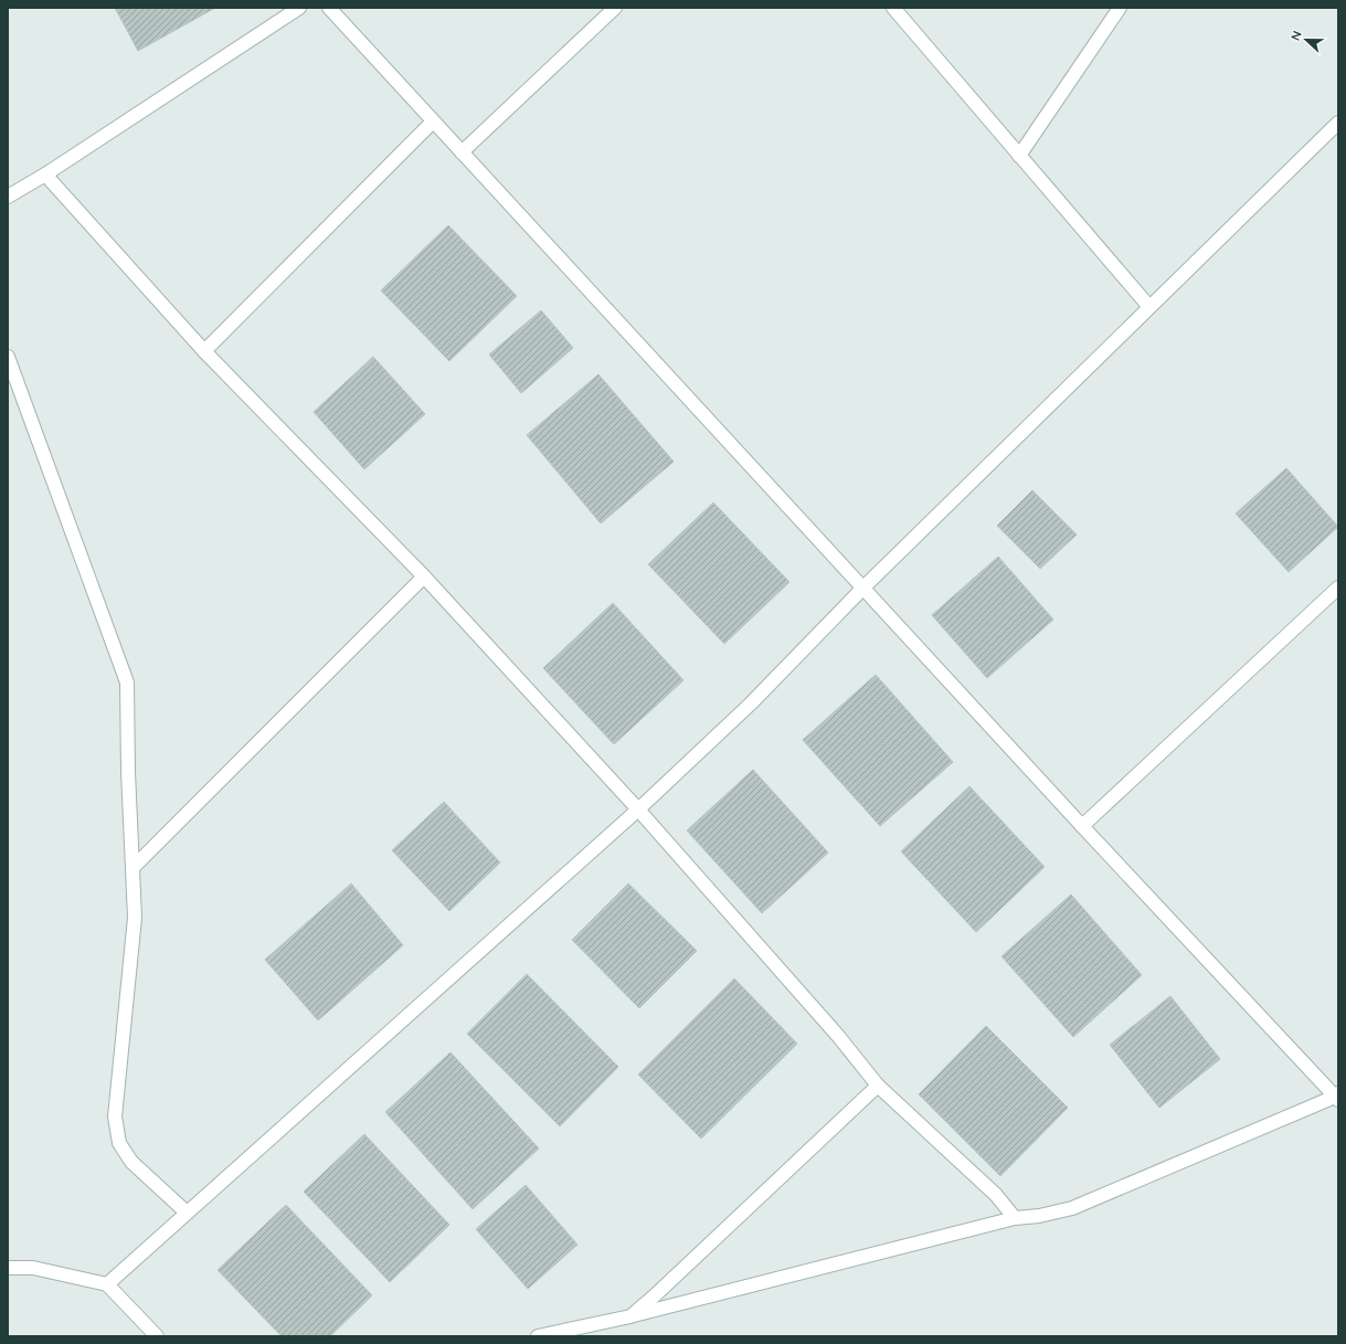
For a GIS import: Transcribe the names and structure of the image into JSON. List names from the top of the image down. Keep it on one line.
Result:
{"north":"left"}
